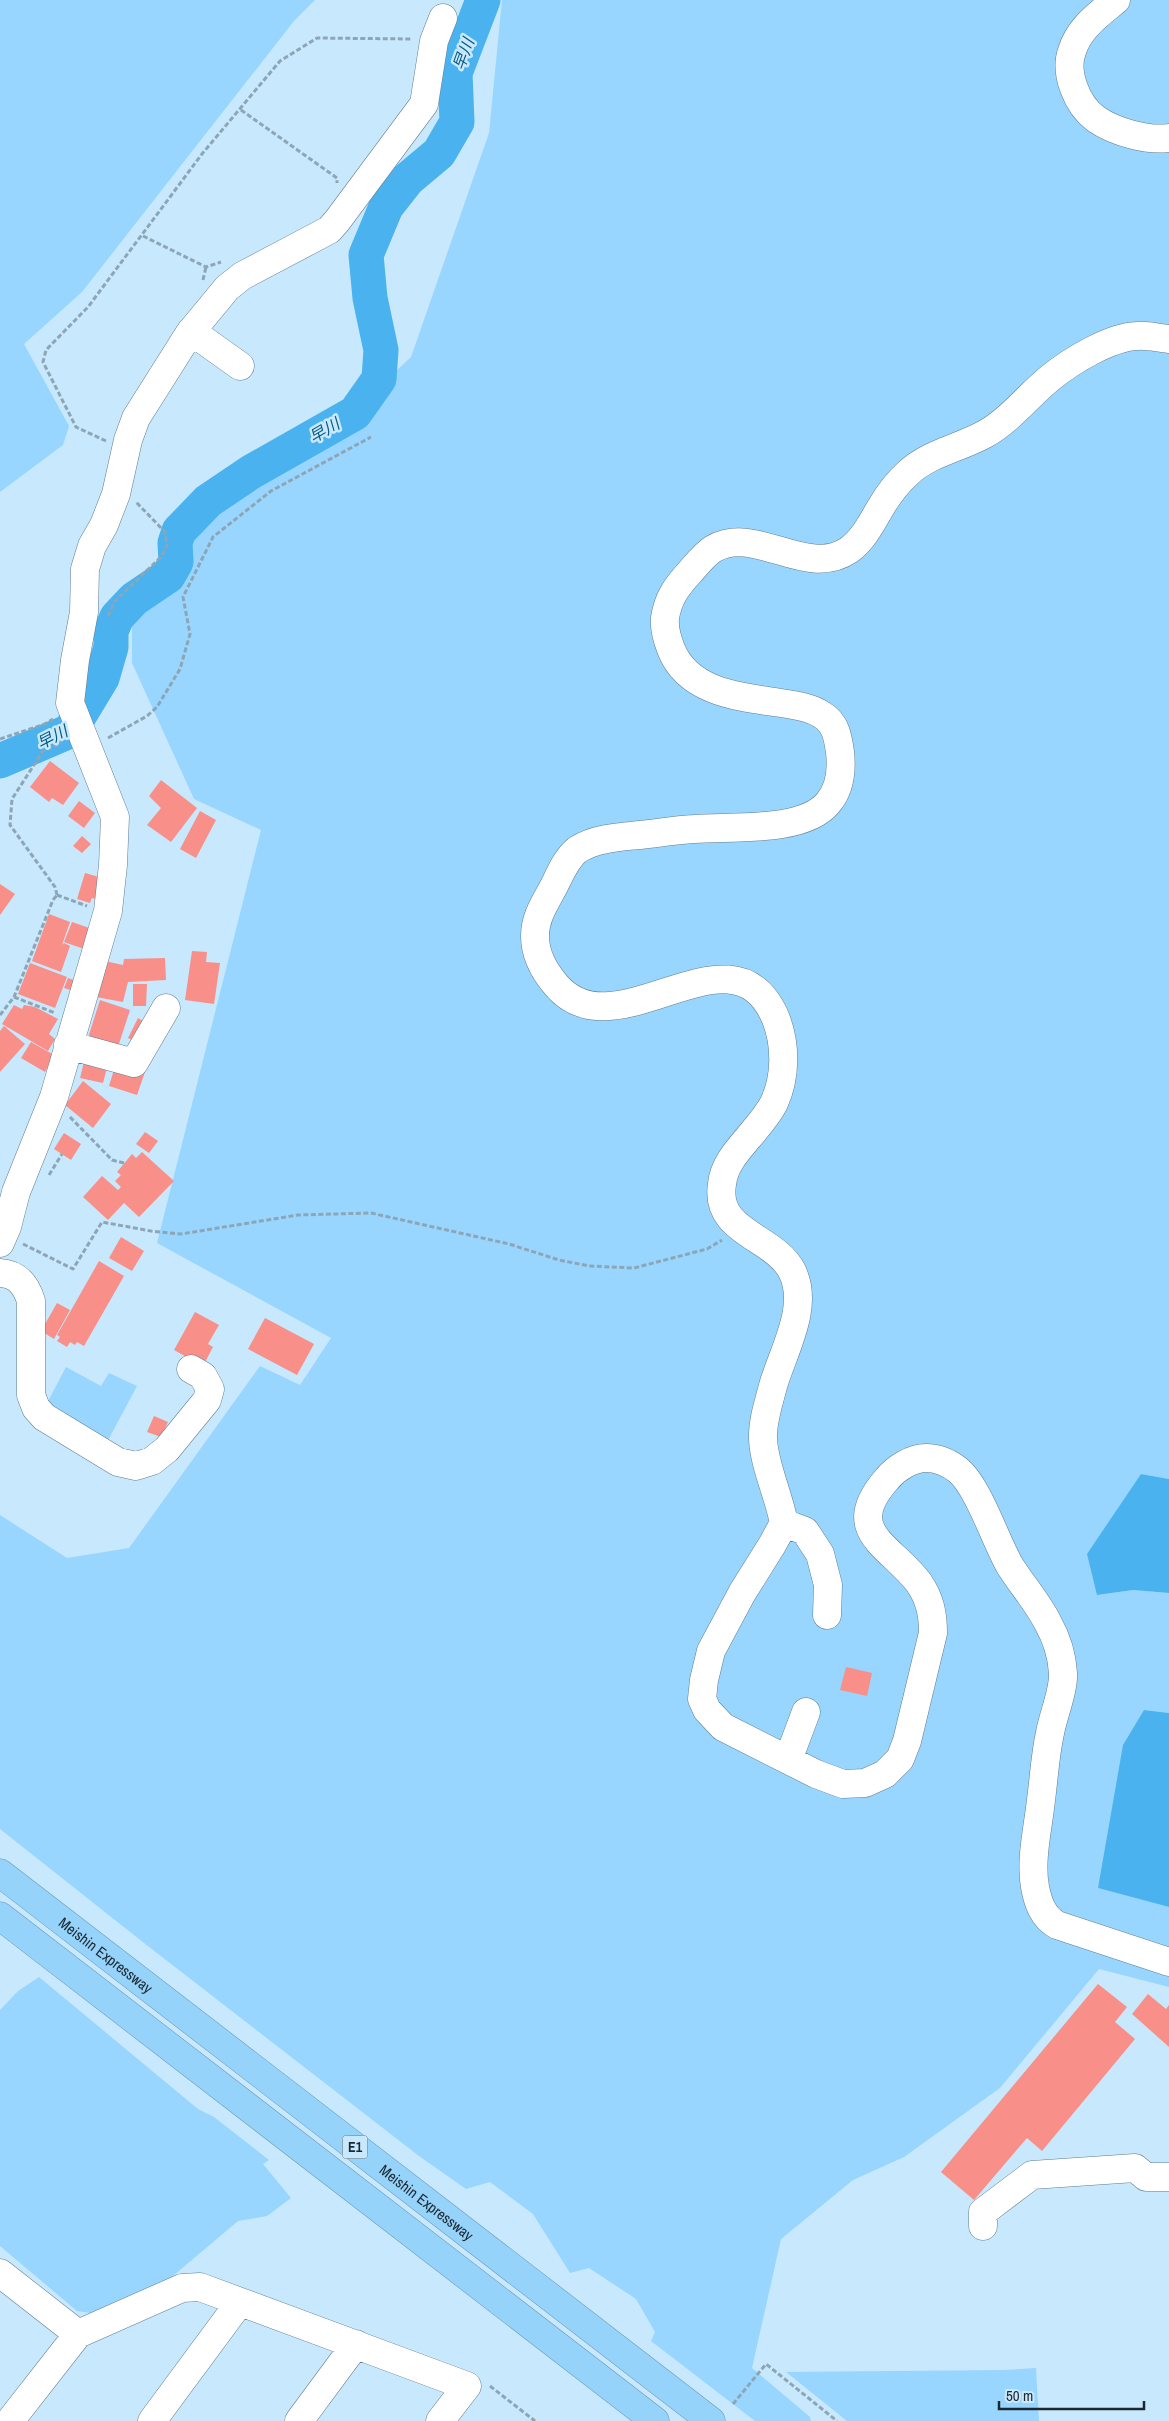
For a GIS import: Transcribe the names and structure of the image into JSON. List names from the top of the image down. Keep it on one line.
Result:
{"streets":{"highway":["Meishin Expressway","E1"]},"water":["早川"],"scale_bar":"50 m"}
